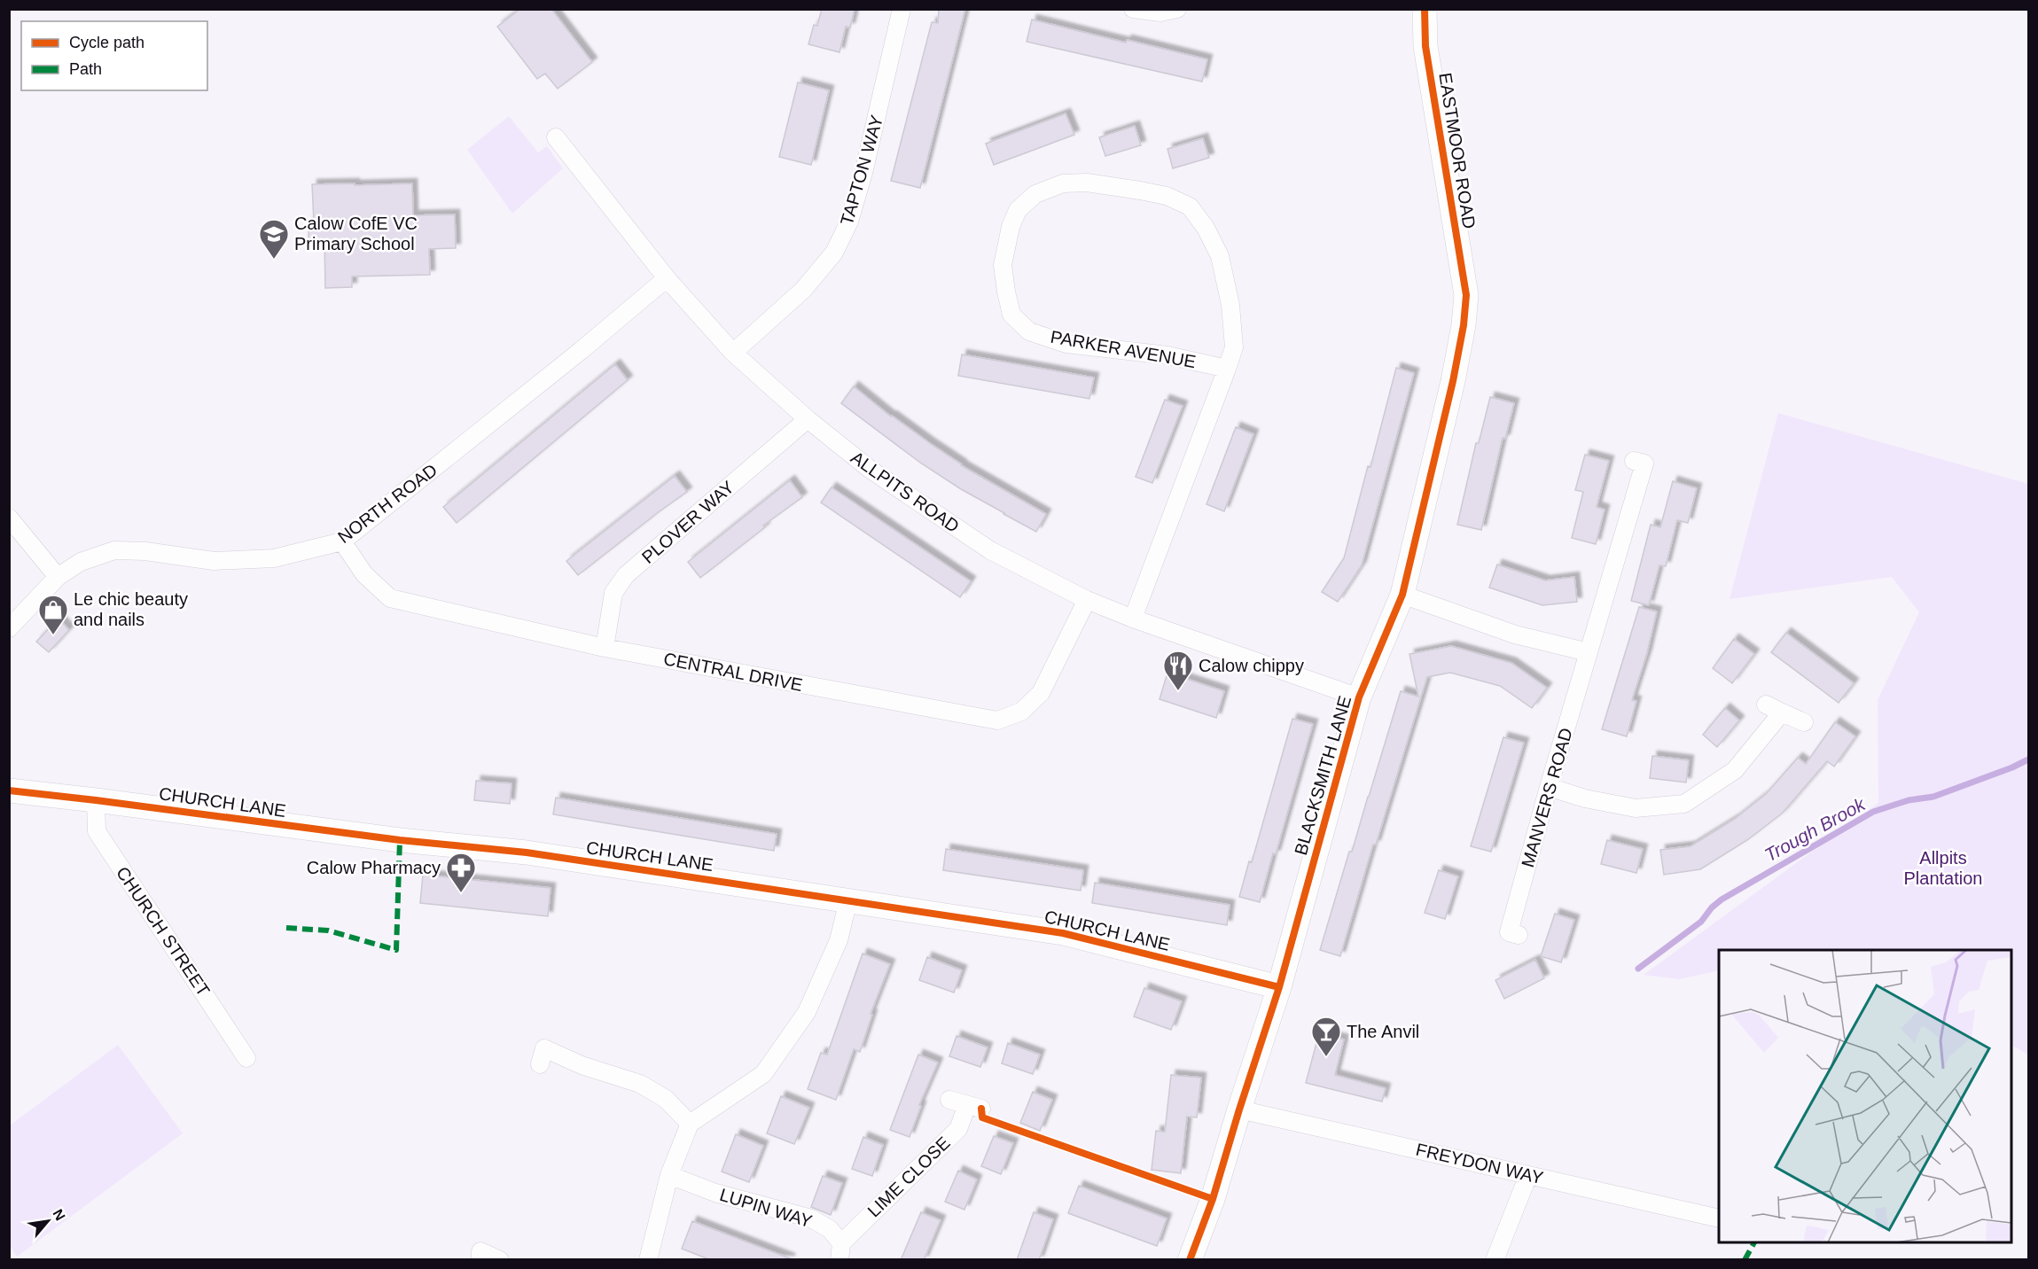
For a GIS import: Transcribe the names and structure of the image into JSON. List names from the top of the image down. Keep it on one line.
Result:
{"streets":{"street":["EASTMOOR ROAD","TAPTON WAY","PARKER AVENUE","ALLPITS ROAD","NORTH ROAD","PLOVER WAY","CENTRAL DRIVE","BLACKSMITH LANE","MANVERS ROAD","CHURCH LANE","CHURCH STREET","FREYDON WAY","LIME CLOSE","LUPIN WAY"]},"crossings":[["EASTMOOR ROAD","BLACKSMITH LANE"],["TAPTON WAY","ALLPITS ROAD"],["PARKER AVENUE","ALLPITS ROAD"],["ALLPITS ROAD","NORTH ROAD"],["ALLPITS ROAD","PLOVER WAY"],["ALLPITS ROAD","CENTRAL DRIVE"],["ALLPITS ROAD","BLACKSMITH LANE"],["NORTH ROAD","CENTRAL DRIVE"],["PLOVER WAY","CENTRAL DRIVE"],["BLACKSMITH LANE","CHURCH LANE"],["BLACKSMITH LANE","FREYDON WAY"],["CHURCH LANE","CHURCH STREET"],["LIME CLOSE","LUPIN WAY"]],"water":["Trough Brook"],"parks":["Allpits Plantation"],"places":{"school or university":["Calow CofE VC Primary School"],"shop":["Le chic beauty and nails"],"restaurant":["Calow chippy"],"pharmacy":["Calow Pharmacy"],"bar":["The Anvil"]},"legend":["Cycle path","Path"],"north":"top right"}
